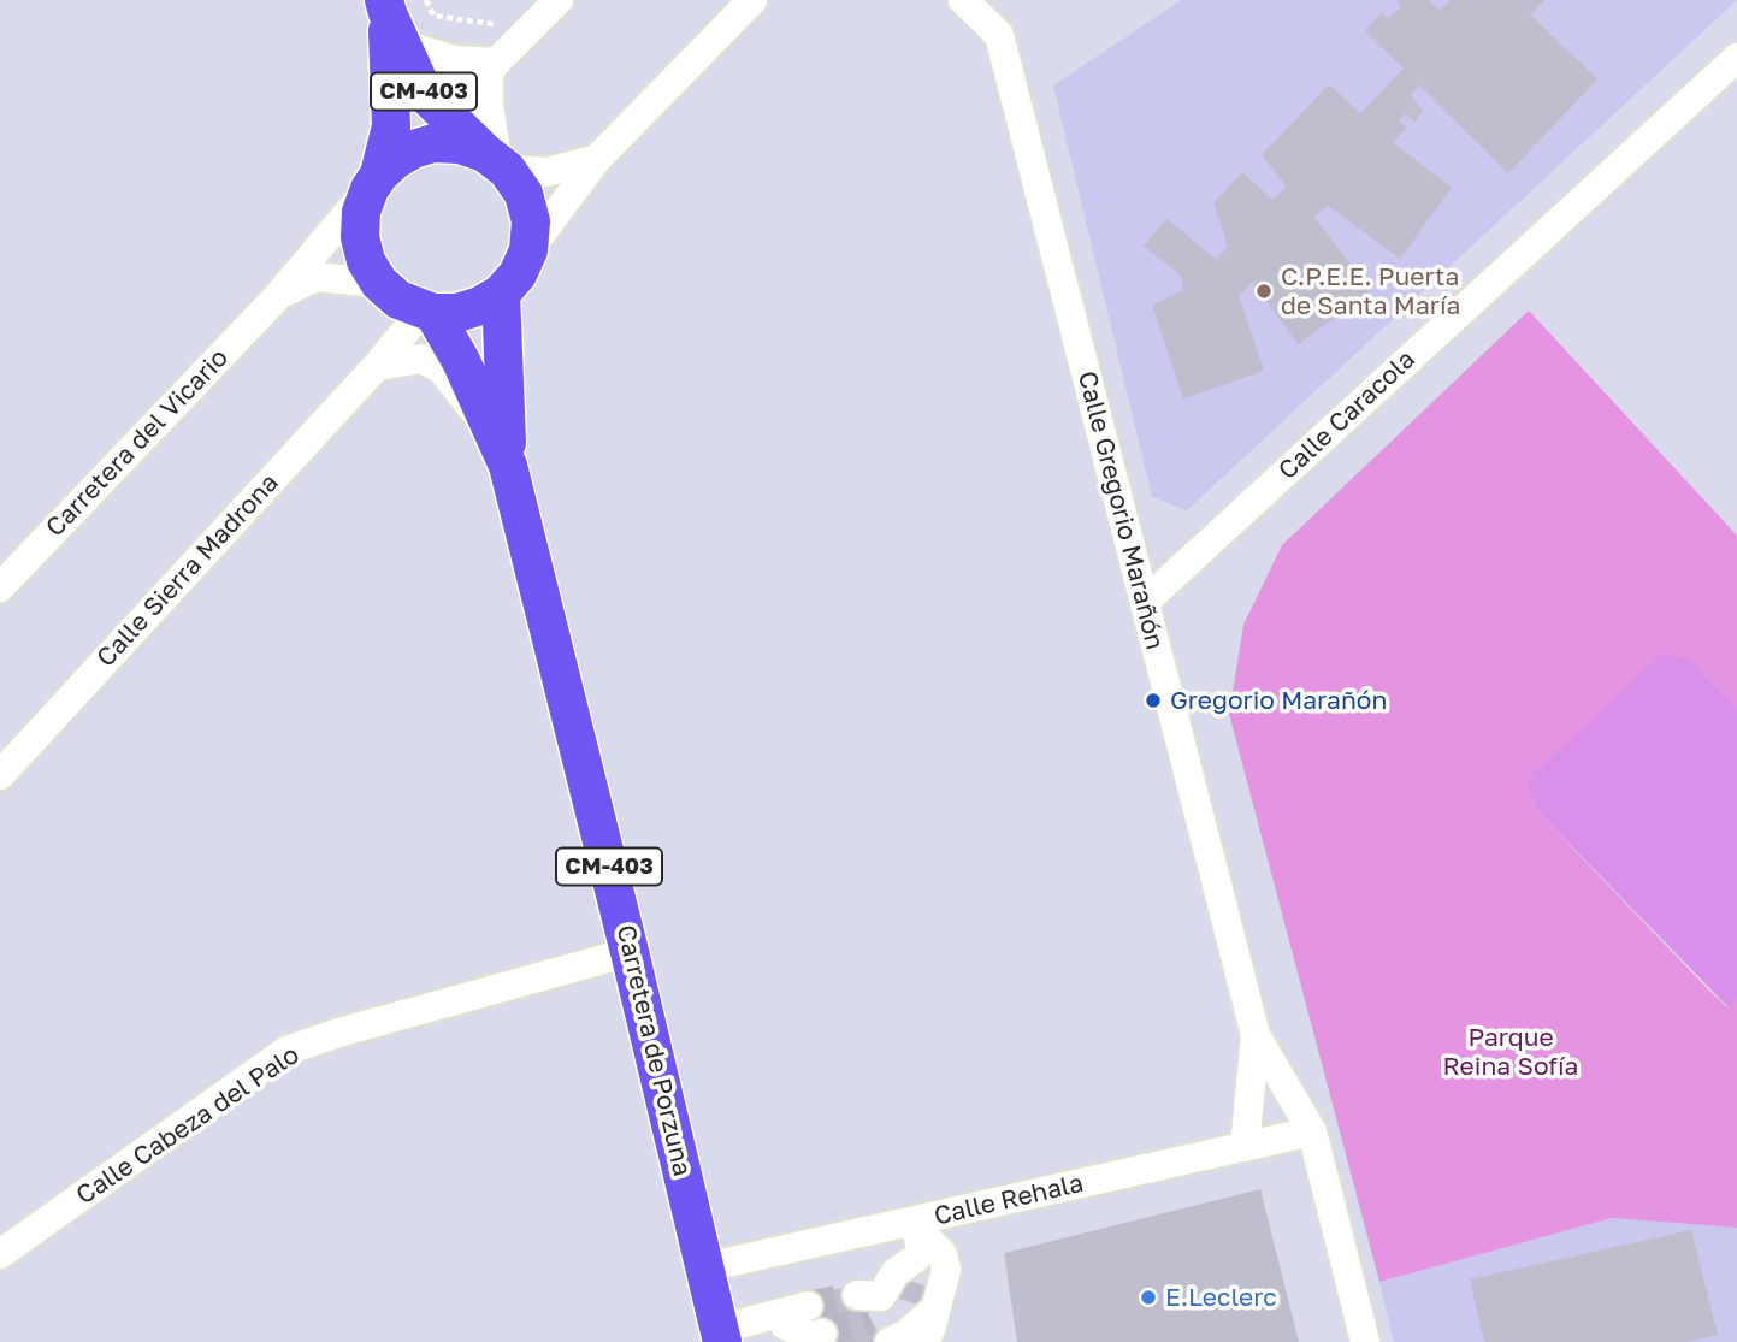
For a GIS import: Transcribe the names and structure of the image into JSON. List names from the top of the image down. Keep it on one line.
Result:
{"streets":{"main road":["CM-403","Carretera de Porzuna"],"street":["Calle Caracola","Carretera del Vicario","Calle Gregorio Marañón","Calle Sierra Madrona","Calle Cabeza del Palo","Calle Rehala"]},"crossings":[["CM-403","Carretera del Vicario"],["CM-403","Calle Sierra Madrona"],["CM-403","Carretera de Porzuna"],["Calle Caracola","Calle Gregorio Marañón"],["Carretera del Vicario","Calle Sierra Madrona"],["Carretera del Vicario","Carretera de Porzuna"],["Calle Gregorio Marañón","Calle Rehala"],["Calle Sierra Madrona","Carretera de Porzuna"],["Carretera de Porzuna","Calle Cabeza del Palo"],["Carretera de Porzuna","Calle Rehala"]],"parks":["Parque Reina Sofía"],"places":["C.P.E.E. Puerta de Santa María","Gregorio Marañón","E.Leclerc"]}
